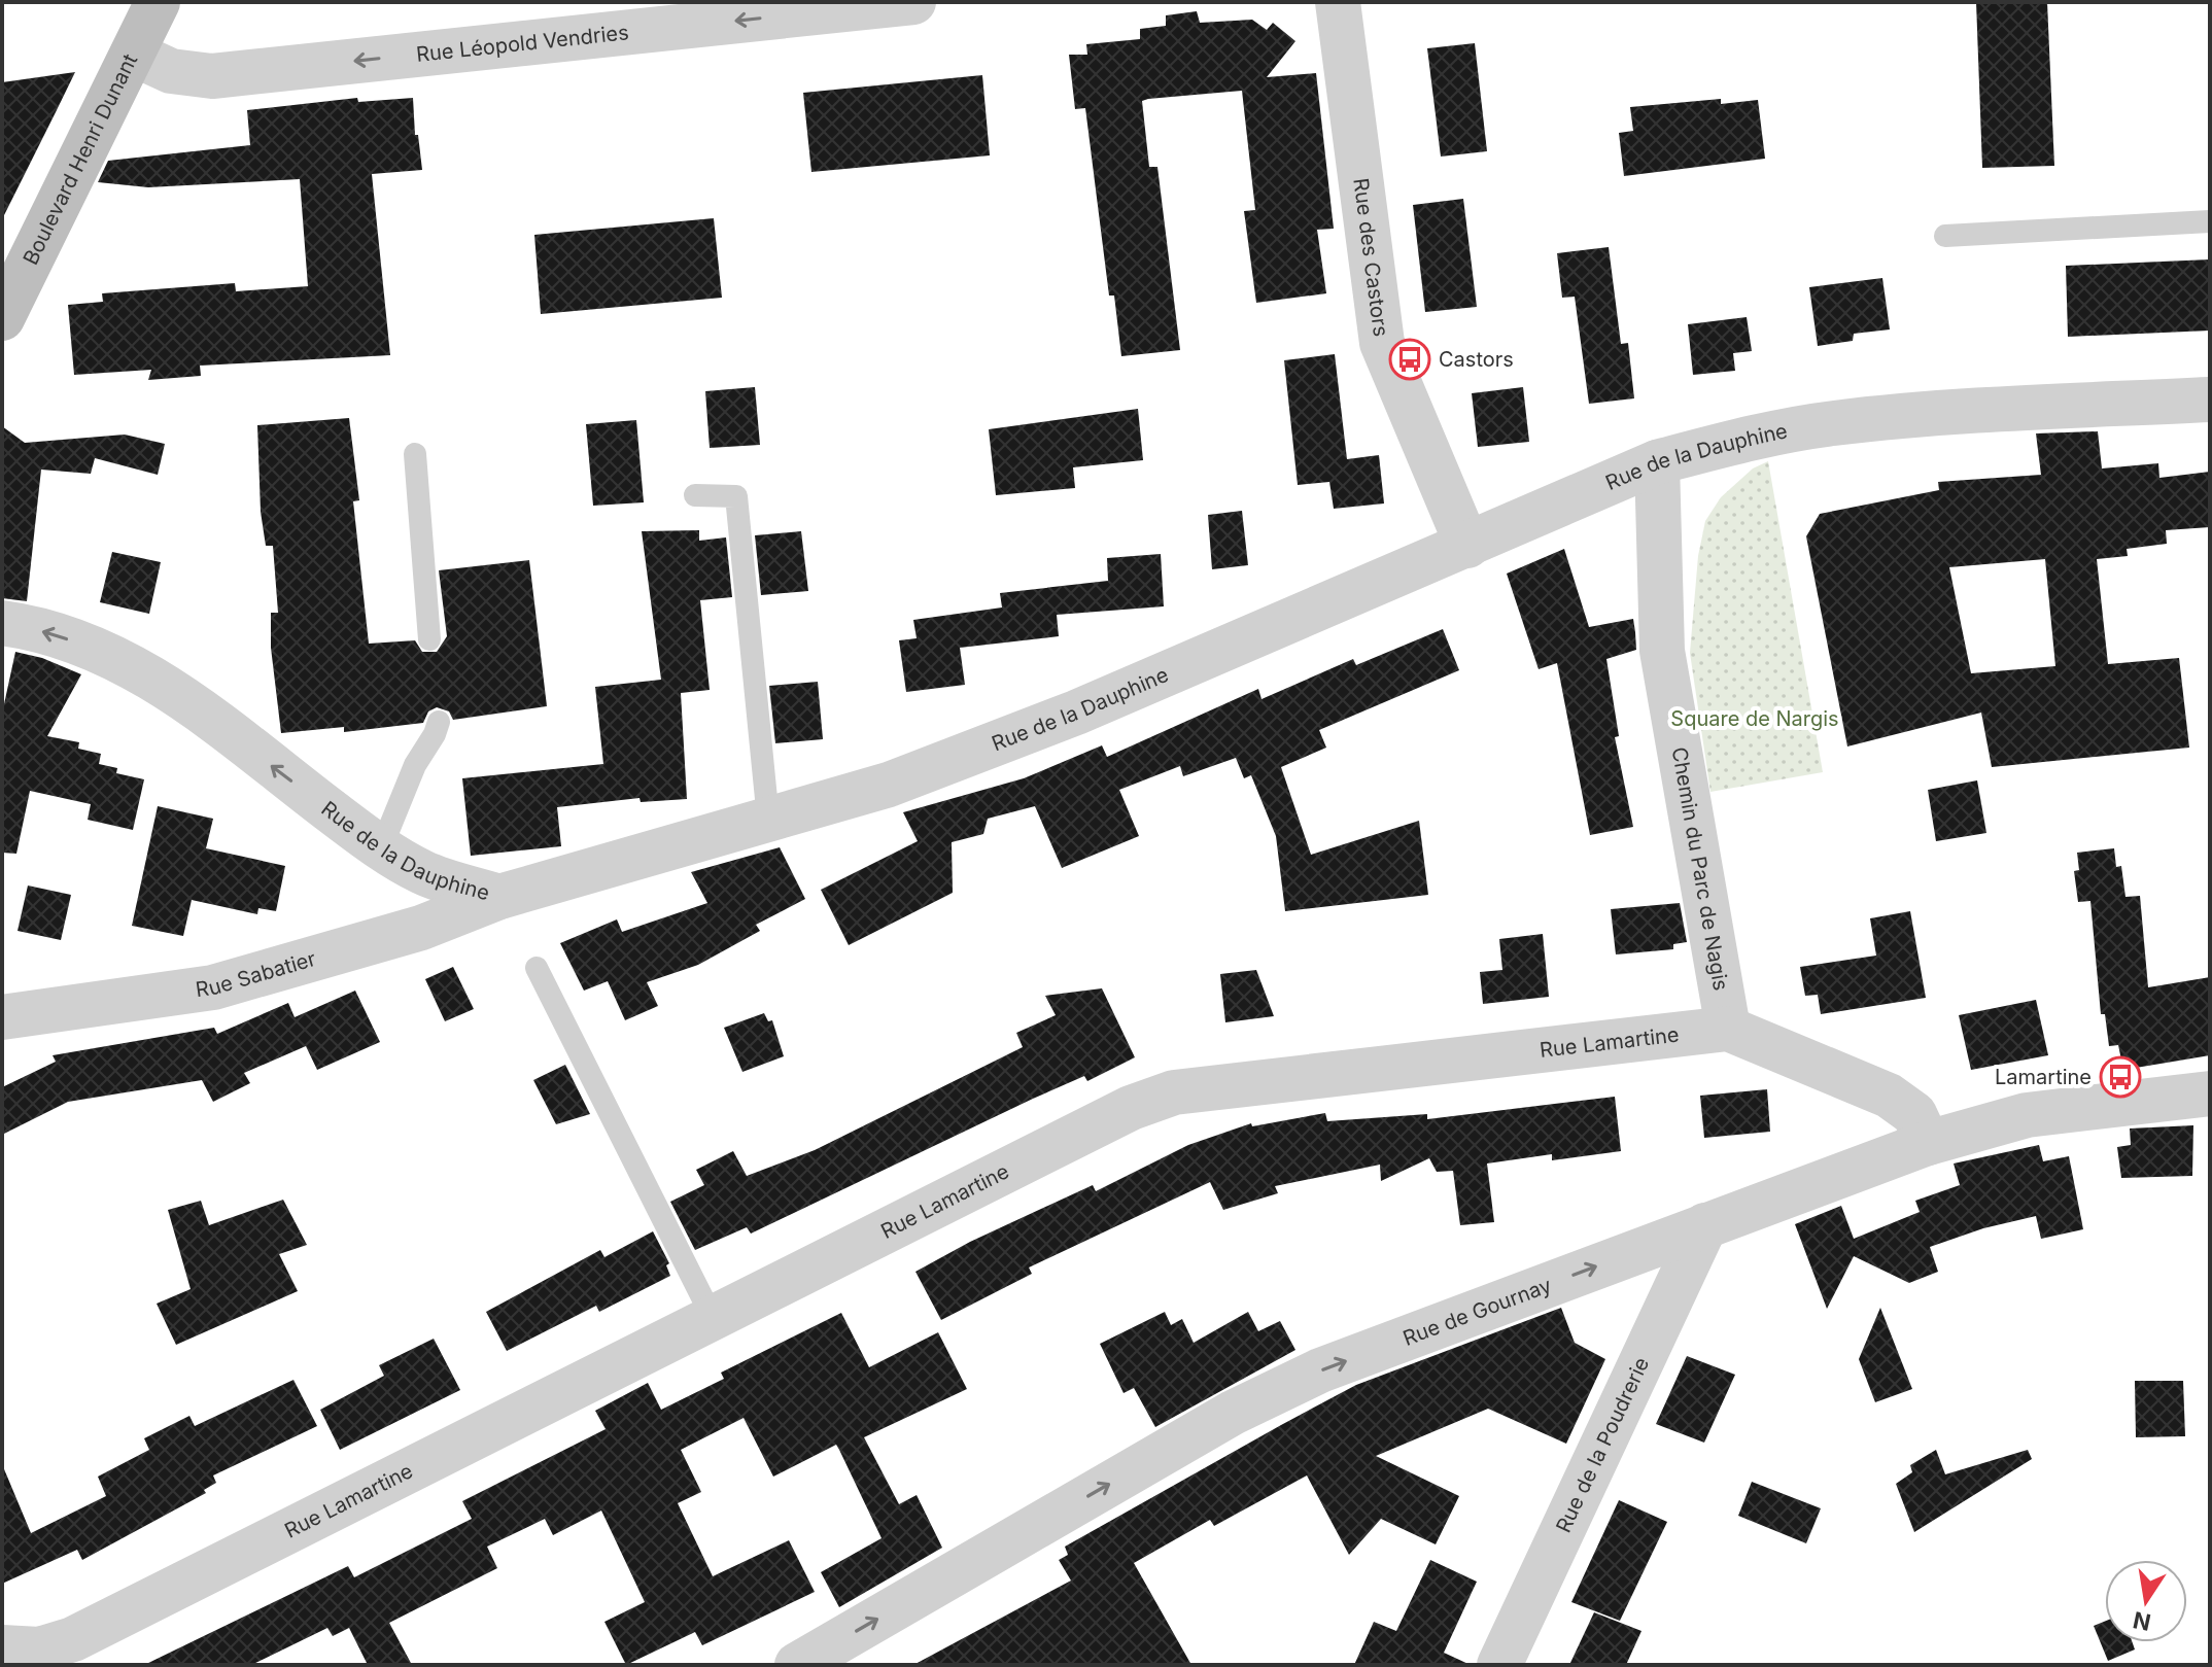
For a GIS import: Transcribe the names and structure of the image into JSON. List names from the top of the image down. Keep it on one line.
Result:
{"streets":{"main road":["Boulevard Henri Dunant"],"street":["Rue Léopold Vendries","Rue des Castors","Rue de la Dauphine","Chemin du Parc de Nagis","Rue Sabatier","Rue Lamartine","Rue de Gournay","Rue de la Poudrerie"]},"crossings":[["Rue Léopold Vendries","Boulevard Henri Dunant"],["Rue des Castors","Rue de la Dauphine"],["Rue de la Dauphine","Chemin du Parc de Nagis"],["Rue de la Dauphine","Rue Sabatier"],["Chemin du Parc de Nagis","Rue Lamartine"],["Rue Lamartine","Rue de Gournay"],["Rue de Gournay","Rue de la Poudrerie"]],"one_way":["Rue Léopold Vendries","Rue de Gournay"],"parks":["Square de Nargis"],"places":{"bus stop":["Castors","Lamartine"]},"north":"bottom"}
